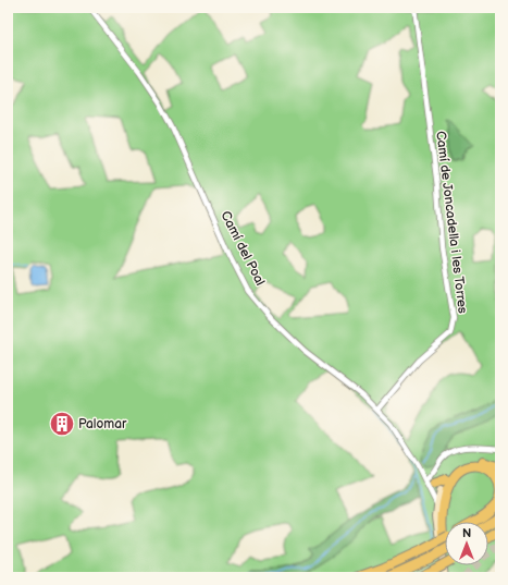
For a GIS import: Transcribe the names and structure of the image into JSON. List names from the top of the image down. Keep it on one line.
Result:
{"streets":{"street":["Camí de Joncadella i les Torres","Camí del Poal"]},"crossings":[["Camí de Joncadella i les Torres","Camí del Poal"]],"places":{"building":["Palomar"]},"north":"top"}
